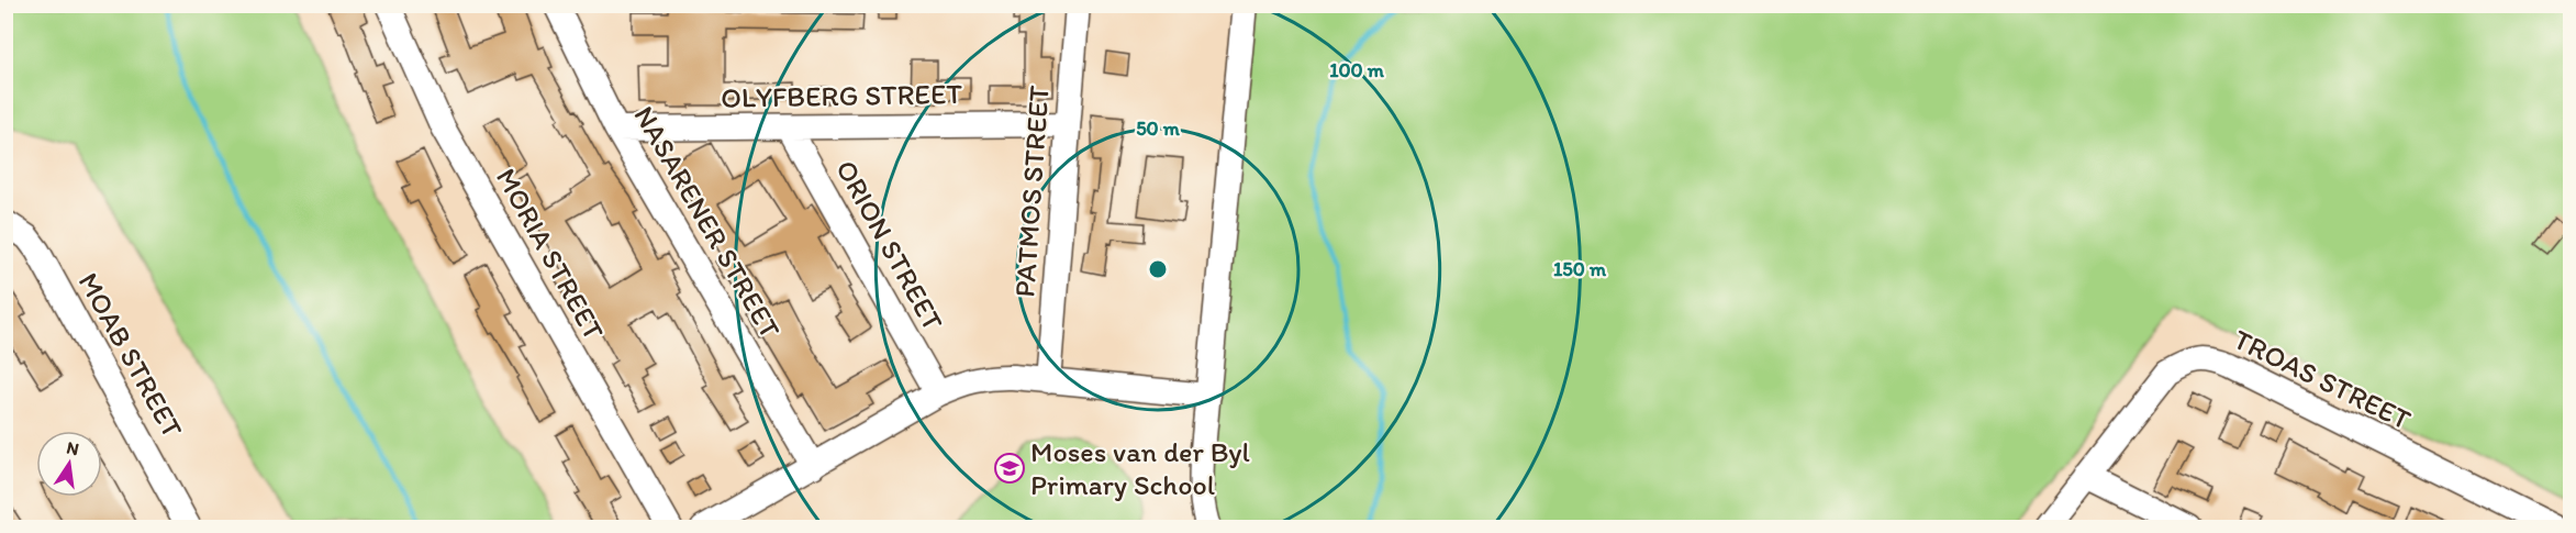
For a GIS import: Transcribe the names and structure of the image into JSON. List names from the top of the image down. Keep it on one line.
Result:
{"streets":{"street":["OLYFBERG STREET","PATMOS STREET","NASARENER STREET","ORION STREET","MORIA STREET","MOAB STREET","TROAS STREET"]},"crossings":[["OLYFBERG STREET","PATMOS STREET"],["OLYFBERG STREET","NASARENER STREET"],["OLYFBERG STREET","ORION STREET"]],"places":{"school or university":["Moses van der Byl Primary School"]},"north":"top","rings":["100 m","50 m","150 m"]}
